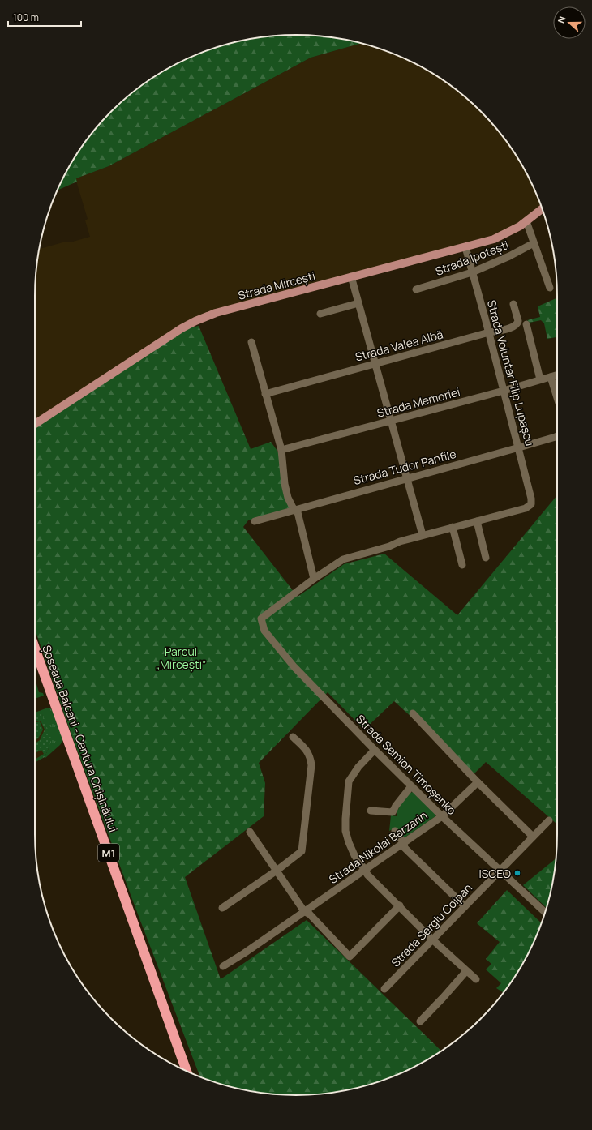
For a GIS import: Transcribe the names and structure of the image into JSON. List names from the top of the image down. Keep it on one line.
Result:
{"streets":{"highway":["Șoseaua Balcani - Centura Chișinăului","M1"],"main road":["Strada Mircești"],"street":["Strada Ipotești","Strada Valea Albă","Strada Voluntar Filip Lupașcu","Strada Memoriei","Strada Tudor Panfile","Strada Semion Timoșenko","Strada Nikolai Berzarin","Strada Sergiu Coipan"]},"crossings":[["Strada Ipotești","Strada Voluntar Filip Lupașcu"],["Strada Mircești","Strada Voluntar Filip Lupașcu"],["Strada Valea Albă","Strada Voluntar Filip Lupașcu"],["Strada Voluntar Filip Lupașcu","Strada Memoriei"],["Strada Voluntar Filip Lupașcu","Strada Tudor Panfile"],["Strada Semion Timoșenko","Strada Nikolai Berzarin"],["Strada Semion Timoșenko","Strada Sergiu Coipan"]],"parks":["Parcul „Mircești”"],"places":["ISCEO"],"scale_bar":"100 m","north":"left"}
